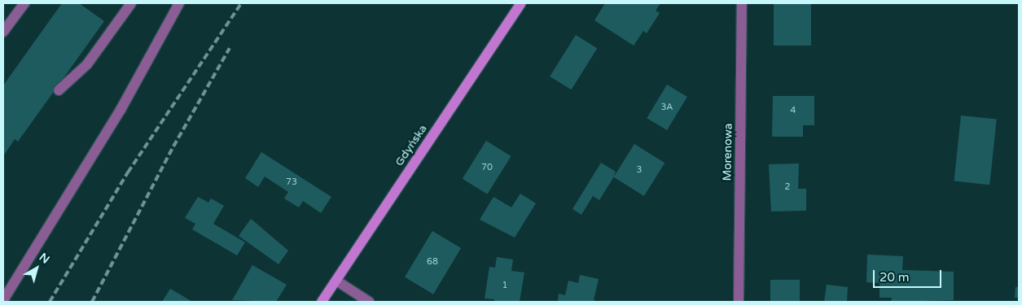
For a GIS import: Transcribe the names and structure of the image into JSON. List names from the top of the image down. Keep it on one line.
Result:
{"streets":{"main road":["Gdyńska"],"street":["Morenowa"]},"house_numbers":["3A","4","70","3","73","2","68","1"],"scale_bar":"20 m","north":"top right"}
